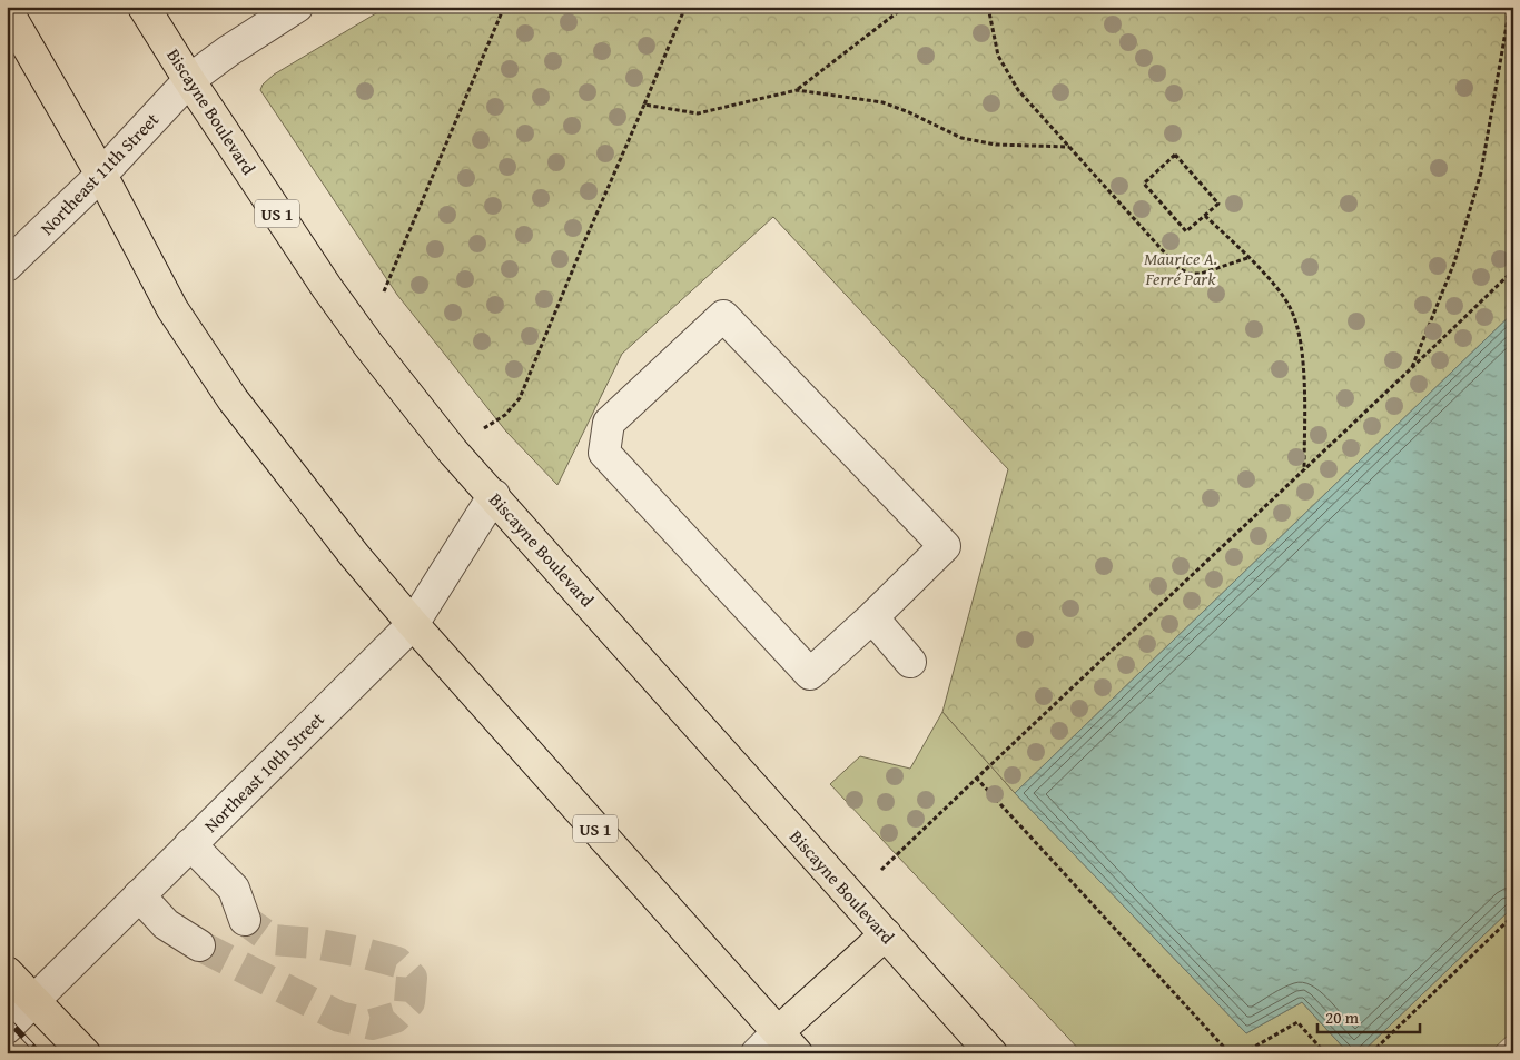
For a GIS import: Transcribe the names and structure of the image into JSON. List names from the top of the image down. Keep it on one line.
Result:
{"streets":{"main road":["Biscayne Boulevard","US 1"],"street":["Northeast 11th Street","Northeast 10th Street"]},"crossings":[["Biscayne Boulevard","Northeast 11th Street"],["Biscayne Boulevard","Northeast 10th Street"],["Northeast 11th Street","US 1"],["US 1","Northeast 10th Street"]],"parks":["Maurice A. Ferré Park"],"scale_bar":"20 m"}
